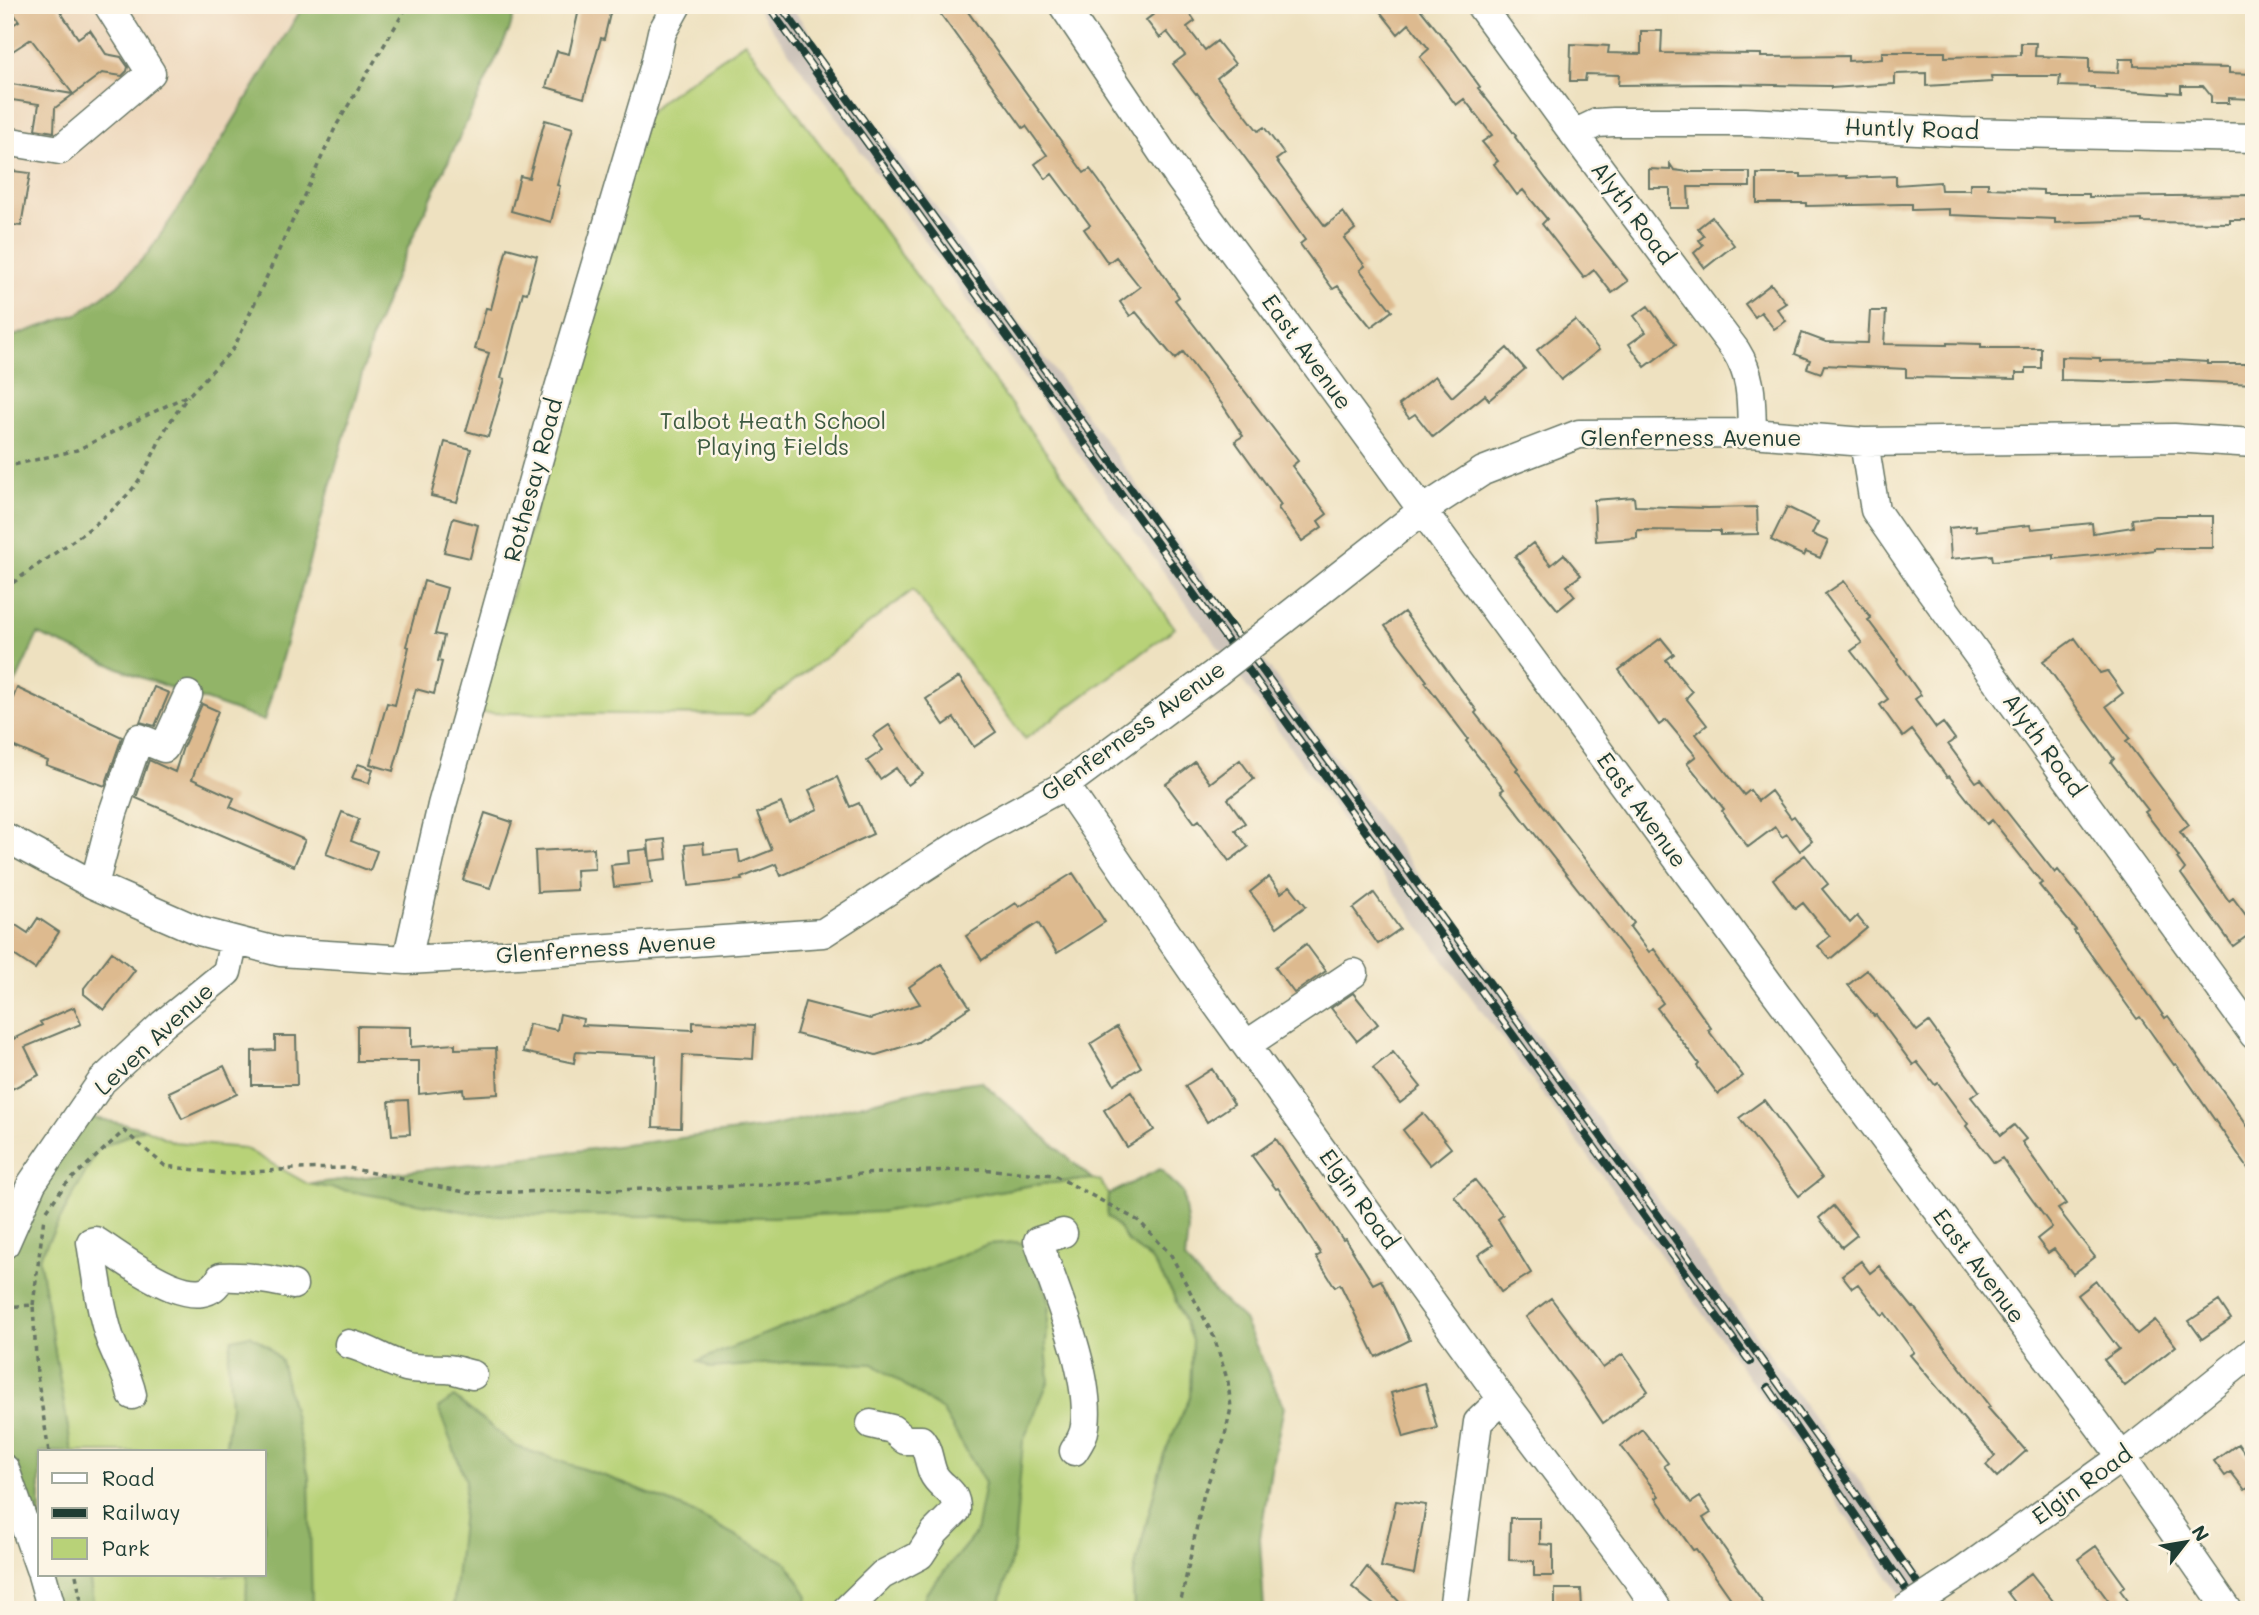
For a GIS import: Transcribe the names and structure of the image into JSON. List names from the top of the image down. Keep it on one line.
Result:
{"streets":{"street":["Huntly Road","Alyth Road","East Avenue","Glenferness Avenue","Rothesay Road","Leven Avenue","Elgin Road"]},"crossings":[["Huntly Road","Alyth Road"],["Alyth Road","Glenferness Avenue"],["East Avenue","Glenferness Avenue"],["East Avenue","Elgin Road"],["Glenferness Avenue","Rothesay Road"],["Glenferness Avenue","Leven Avenue"],["Glenferness Avenue","Elgin Road"]],"parks":["Talbot Heath School Playing Fields"],"legend":["Road","Railway","Park"],"north":"top right"}
